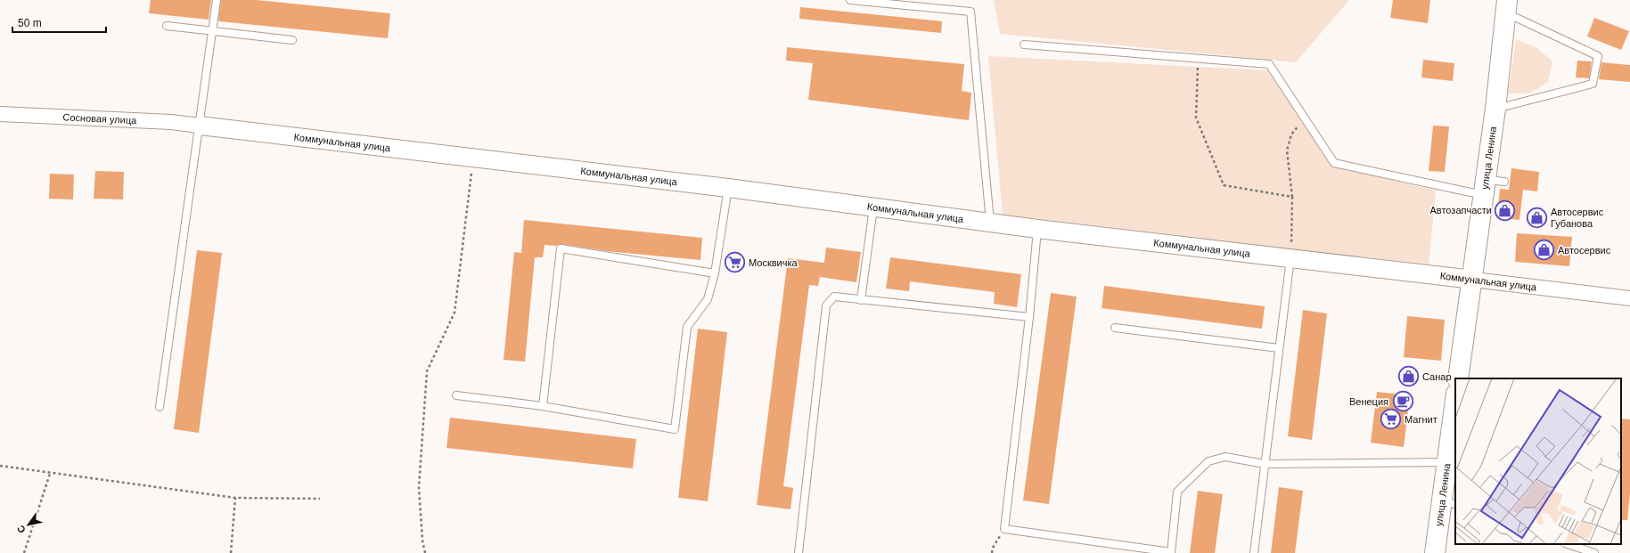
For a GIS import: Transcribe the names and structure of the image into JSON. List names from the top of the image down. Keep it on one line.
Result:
{"streets":{"main road":["улица Ленина"],"street":["Сосновая улица","Коммунальная улица"]},"crossings":[["Сосновая улица","Коммунальная улица"],["Коммунальная улица","улица Ленина"]],"places":{"shop":["Автозапчасти","Автосервис Губанова","Автосервис","Санар"],"supermarket":["Москвичка","Магнит"],"cafe":["Венеция"]},"scale_bar":"50 m","north":"bottom left"}
